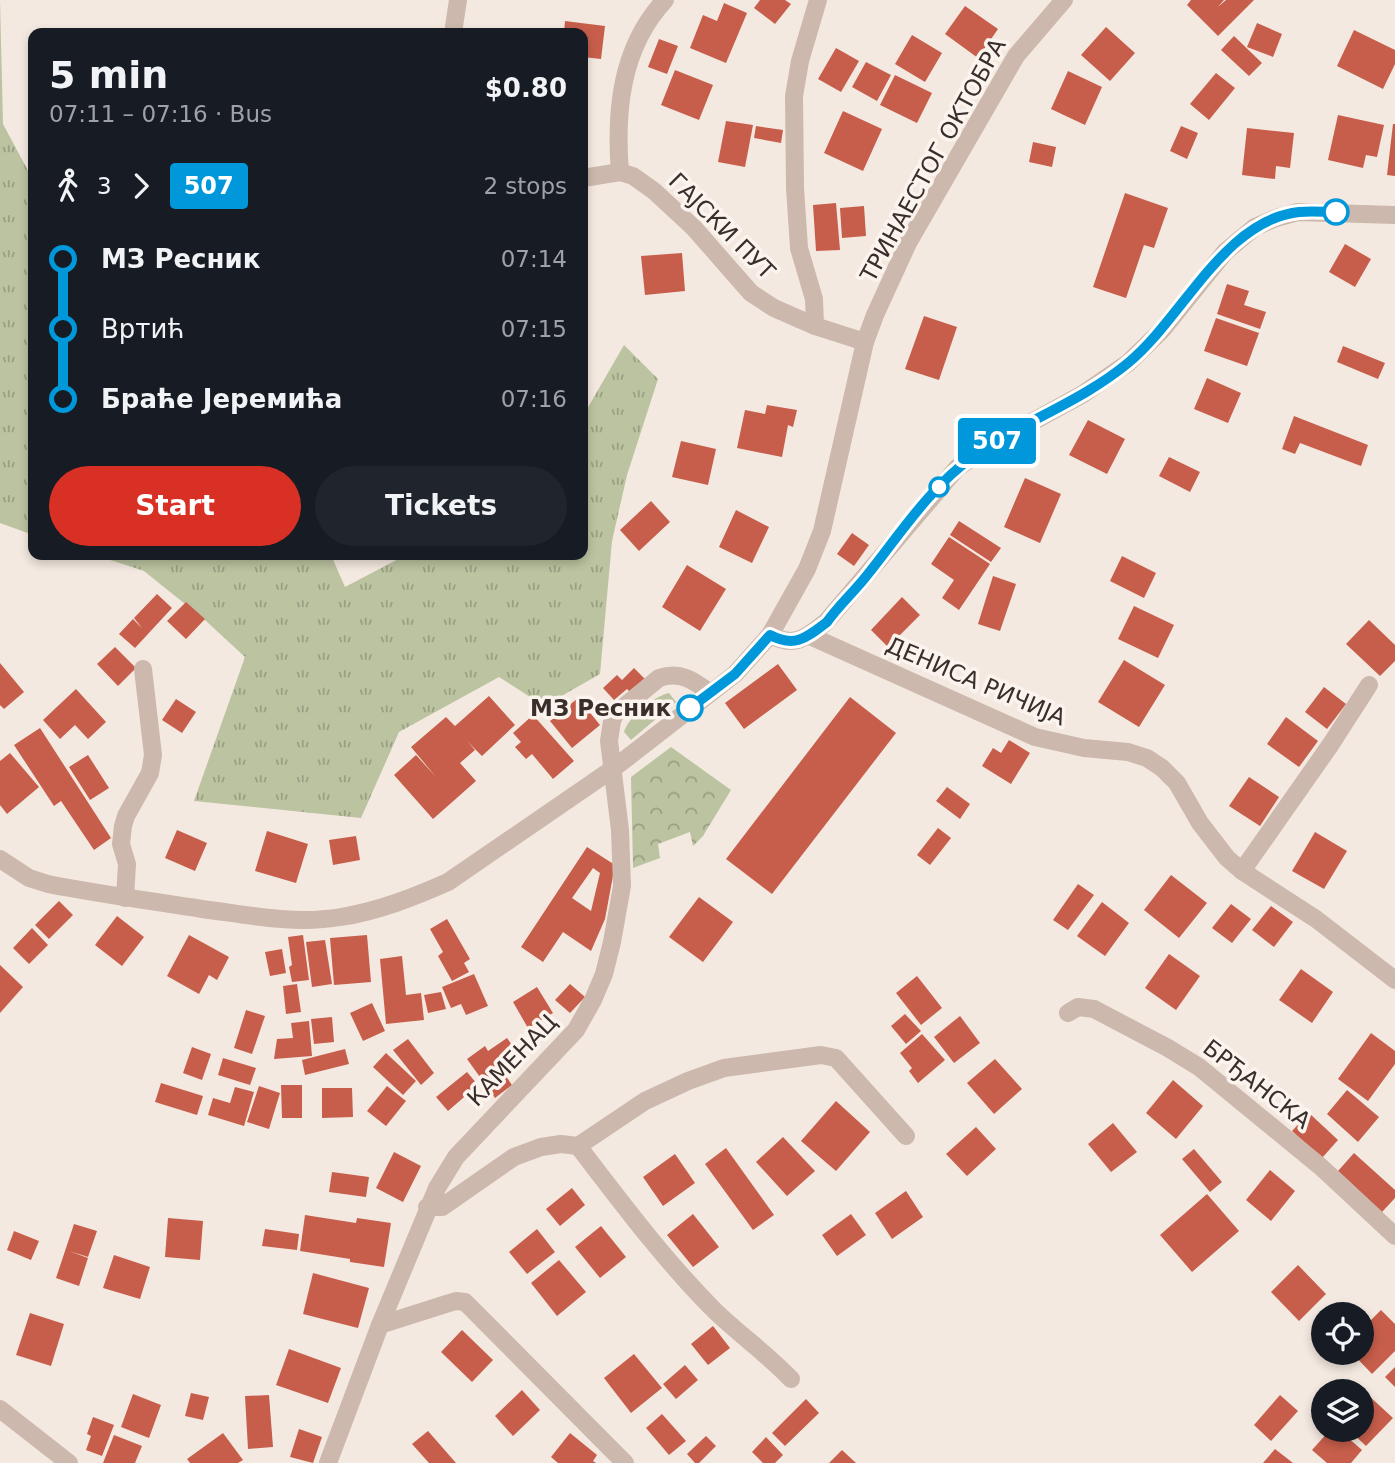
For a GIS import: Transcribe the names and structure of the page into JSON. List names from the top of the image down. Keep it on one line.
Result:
{"streets":{"street":["ТРИНАЕСТОГ ОКТОБРА","ГАЈСКИ ПУТ","ДЕНИСА РИЧИЈА","КАМЕНАЦ","БРЂАНСКА"]},"crossings":[["ТРИНАЕСТОГ ОКТОБРА","ГАЈСКИ ПУТ"],["ТРИНАЕСТОГ ОКТОБРА","КАМЕНАЦ"]],"places":["МЗ Ресник"],"lines":["bus line 507"],"page":{"on_map":"507","heading":["5 min","07:11 – 07:16 · Bus","$0.80"],"legs":["3","507","2 stops"],"list":[{"name":"МЗ Ресник","value":"07:14"},{"name":"Вртић","value":"07:15"},{"name":"Браће Јеремића","value":"07:16"}],"buttons":["Start","Tickets"]}}
